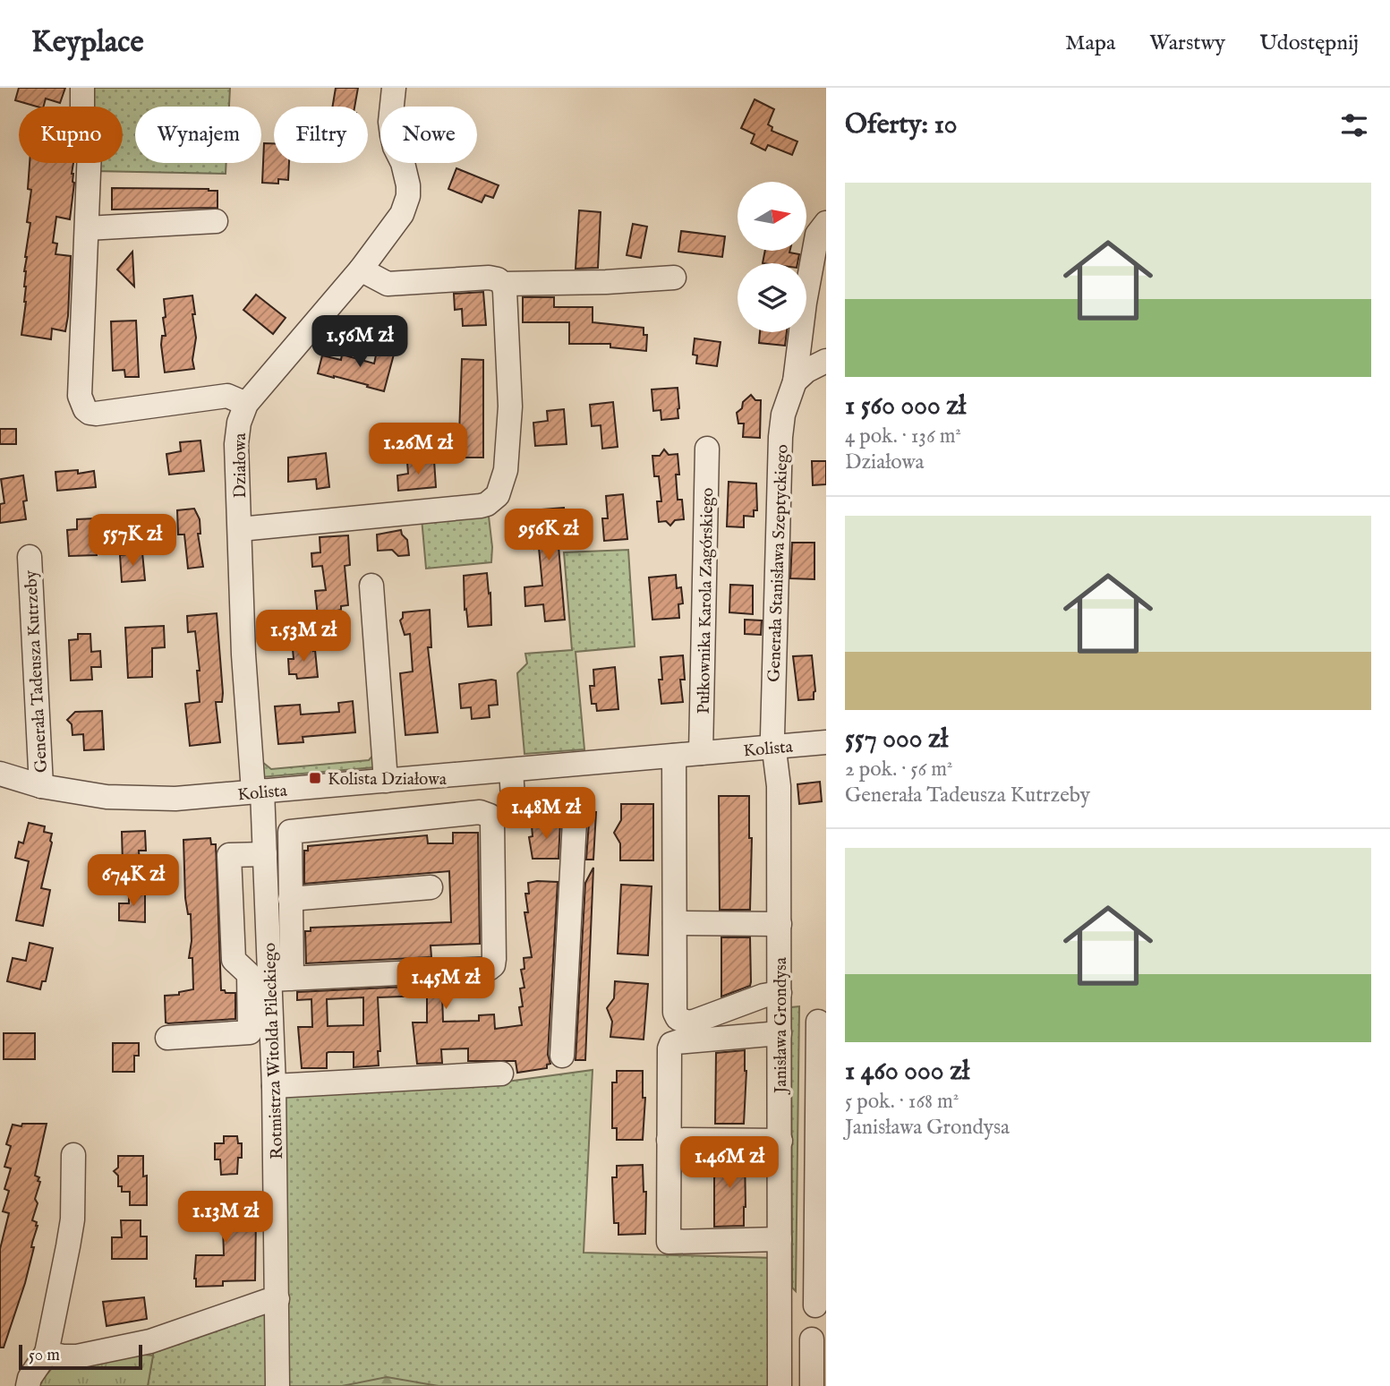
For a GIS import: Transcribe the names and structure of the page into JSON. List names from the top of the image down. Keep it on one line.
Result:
{"streets":{"street":["Działowa","Generała Stanisława Szeptyckiego","Pułkownika Karola Zagórskiego","Generała Tadeusza Kutrzeby","Kolista","Janisława Grondysa","Rotmistrza Witolda Pileckiego"]},"crossings":[["Działowa","Kolista"],["Działowa","Rotmistrza Witolda Pileckiego"],["Generała Stanisława Szeptyckiego","Kolista"],["Generała Stanisława Szeptyckiego","Janisława Grondysa"],["Pułkownika Karola Zagórskiego","Kolista"],["Generała Tadeusza Kutrzeby","Kolista"],["Kolista","Janisława Grondysa"],["Kolista","Rotmistrza Witolda Pileckiego"]],"places":{"transit":["Kolista Działowa"]},"scale_bar":"50 m","north":"right","page":{"header":"Keyplace","nav":["Mapa","Warstwy","Udostępnij"],"heading":"Oferty: 10","chip":["Kupno","Wynajem","Filtry","Nowe"],"list":[{"name":"1 560 000 zł","note":"4 pok. · 136 m² · Działowa"},{"name":"557 000 zł","note":"2 pok. · 56 m² · Generała Tadeusza Kutrzeby"},{"name":"1 460 000 zł","note":"5 pok. · 168 m² · Janisława Grondysa"}],"price":["1.56M zł","1.26M zł","956K zł","557K zł","1.53M zł","1.48M zł","674K zł","1.45M zł","1.46M zł","1.13M zł"],"scale":"50 m"}}
